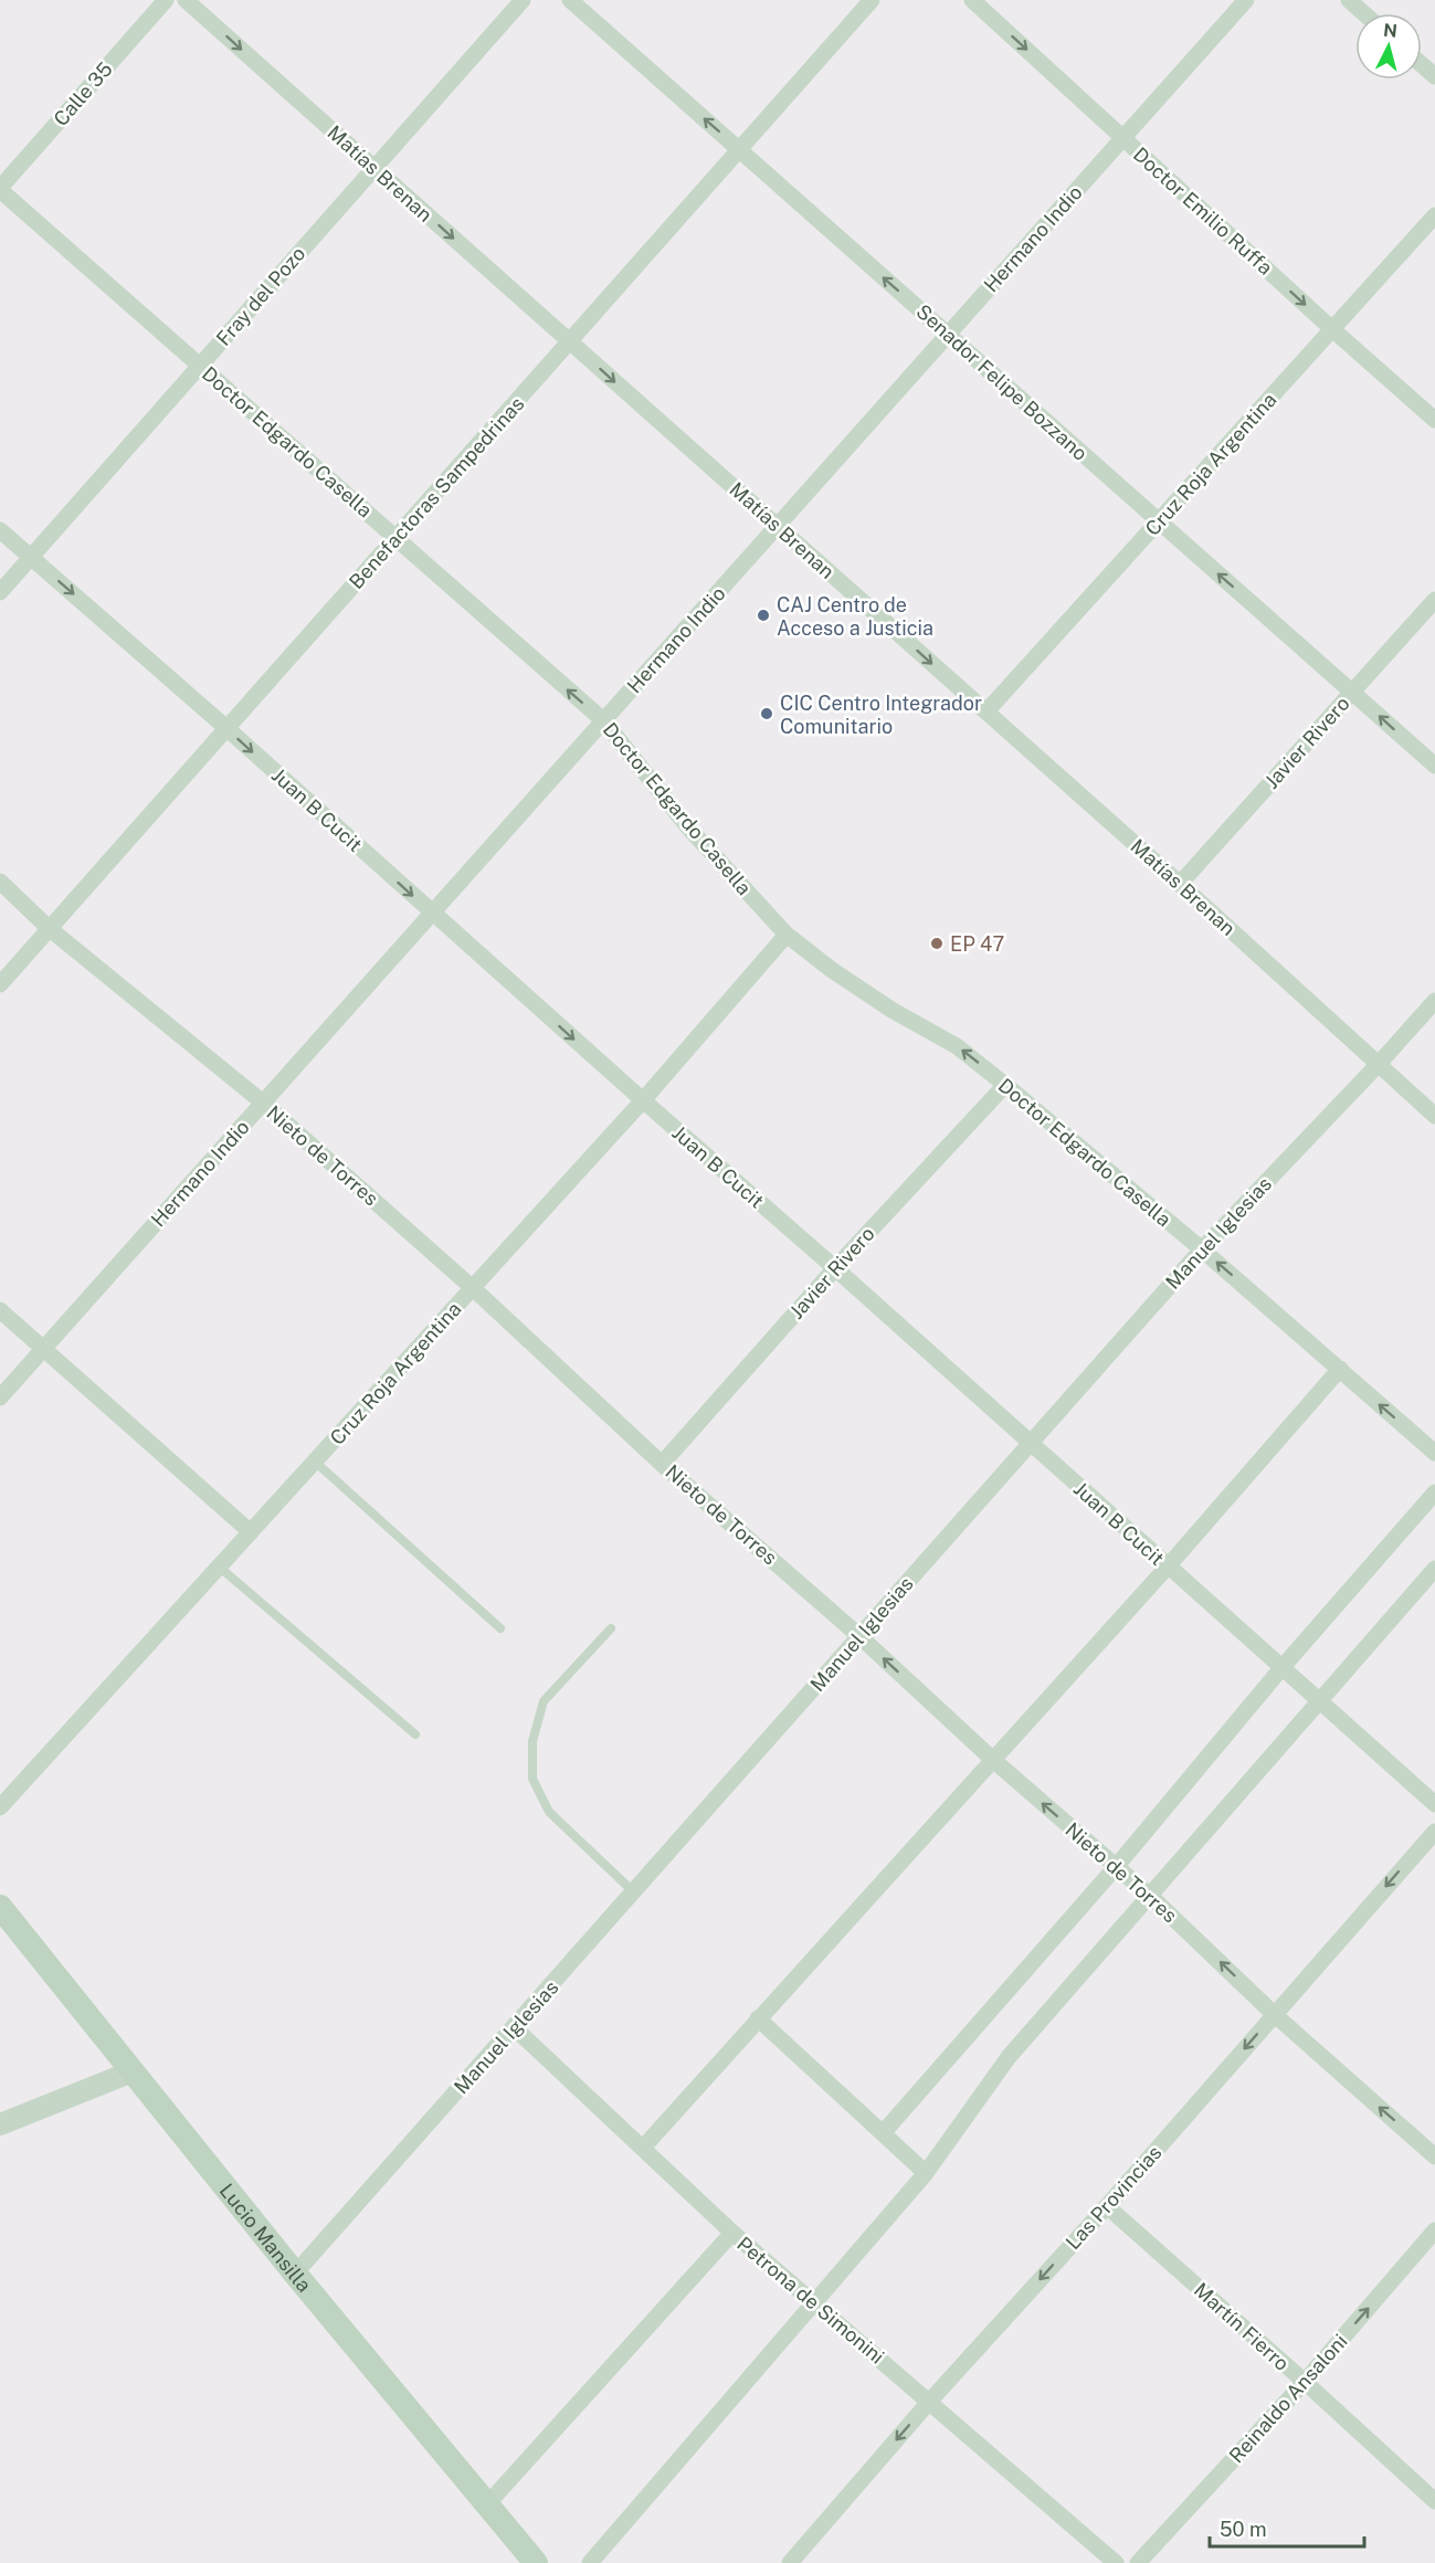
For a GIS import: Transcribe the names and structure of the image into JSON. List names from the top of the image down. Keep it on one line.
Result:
{"streets":{"main road":["Lucio Mansilla"],"street":["Calle 35","Matías Brenan","Doctor Emilio Ruffa","Hermano Indio","Fray del Pozo","Senador Felipe Bozzano","Doctor Edgardo Casella","Cruz Roja Argentina","Benefactoras Sampedrinas","Javier Rivero","Juan B Cucit","Nieto de Torres","Manuel Iglesias","Las Provincias","Petrona de Simonini","Martín Fierro","Reinaldo Ansaloni"]},"crossings":[["Calle 35","Doctor Edgardo Casella"],["Matías Brenan","Hermano Indio"],["Matías Brenan","Fray del Pozo"],["Matías Brenan","Cruz Roja Argentina"],["Matías Brenan","Benefactoras Sampedrinas"],["Matías Brenan","Javier Rivero"],["Matías Brenan","Manuel Iglesias"],["Doctor Emilio Ruffa","Hermano Indio"],["Doctor Emilio Ruffa","Cruz Roja Argentina"],["Hermano Indio","Senador Felipe Bozzano"],["Hermano Indio","Doctor Edgardo Casella"],["Hermano Indio","Juan B Cucit"],["Hermano Indio","Nieto de Torres"],["Fray del Pozo","Doctor Edgardo Casella"],["Fray del Pozo","Juan B Cucit"],["Senador Felipe Bozzano","Cruz Roja Argentina"],["Senador Felipe Bozzano","Benefactoras Sampedrinas"],["Senador Felipe Bozzano","Javier Rivero"],["Doctor Edgardo Casella","Cruz Roja Argentina"],["Doctor Edgardo Casella","Benefactoras Sampedrinas"],["Doctor Edgardo Casella","Javier Rivero"],["Doctor Edgardo Casella","Manuel Iglesias"],["Cruz Roja Argentina","Juan B Cucit"],["Cruz Roja Argentina","Nieto de Torres"],["Benefactoras Sampedrinas","Juan B Cucit"],["Benefactoras Sampedrinas","Nieto de Torres"],["Javier Rivero","Juan B Cucit"],["Javier Rivero","Nieto de Torres"],["Juan B Cucit","Manuel Iglesias"],["Nieto de Torres","Manuel Iglesias"],["Nieto de Torres","Las Provincias"],["Manuel Iglesias","Lucio Mansilla"],["Manuel Iglesias","Petrona de Simonini"],["Las Provincias","Petrona de Simonini"],["Las Provincias","Martín Fierro"],["Martín Fierro","Reinaldo Ansaloni"]],"one_way":["Matías Brenan","Doctor Emilio Ruffa","Senador Felipe Bozzano","Doctor Edgardo Casella","Juan B Cucit","Nieto de Torres","Las Provincias","Reinaldo Ansaloni"],"places":["CAJ Centro de Acceso a Justicia","CIC Centro Integrador Comunitario","EP 47"],"scale_bar":"50 m","north":"top"}
